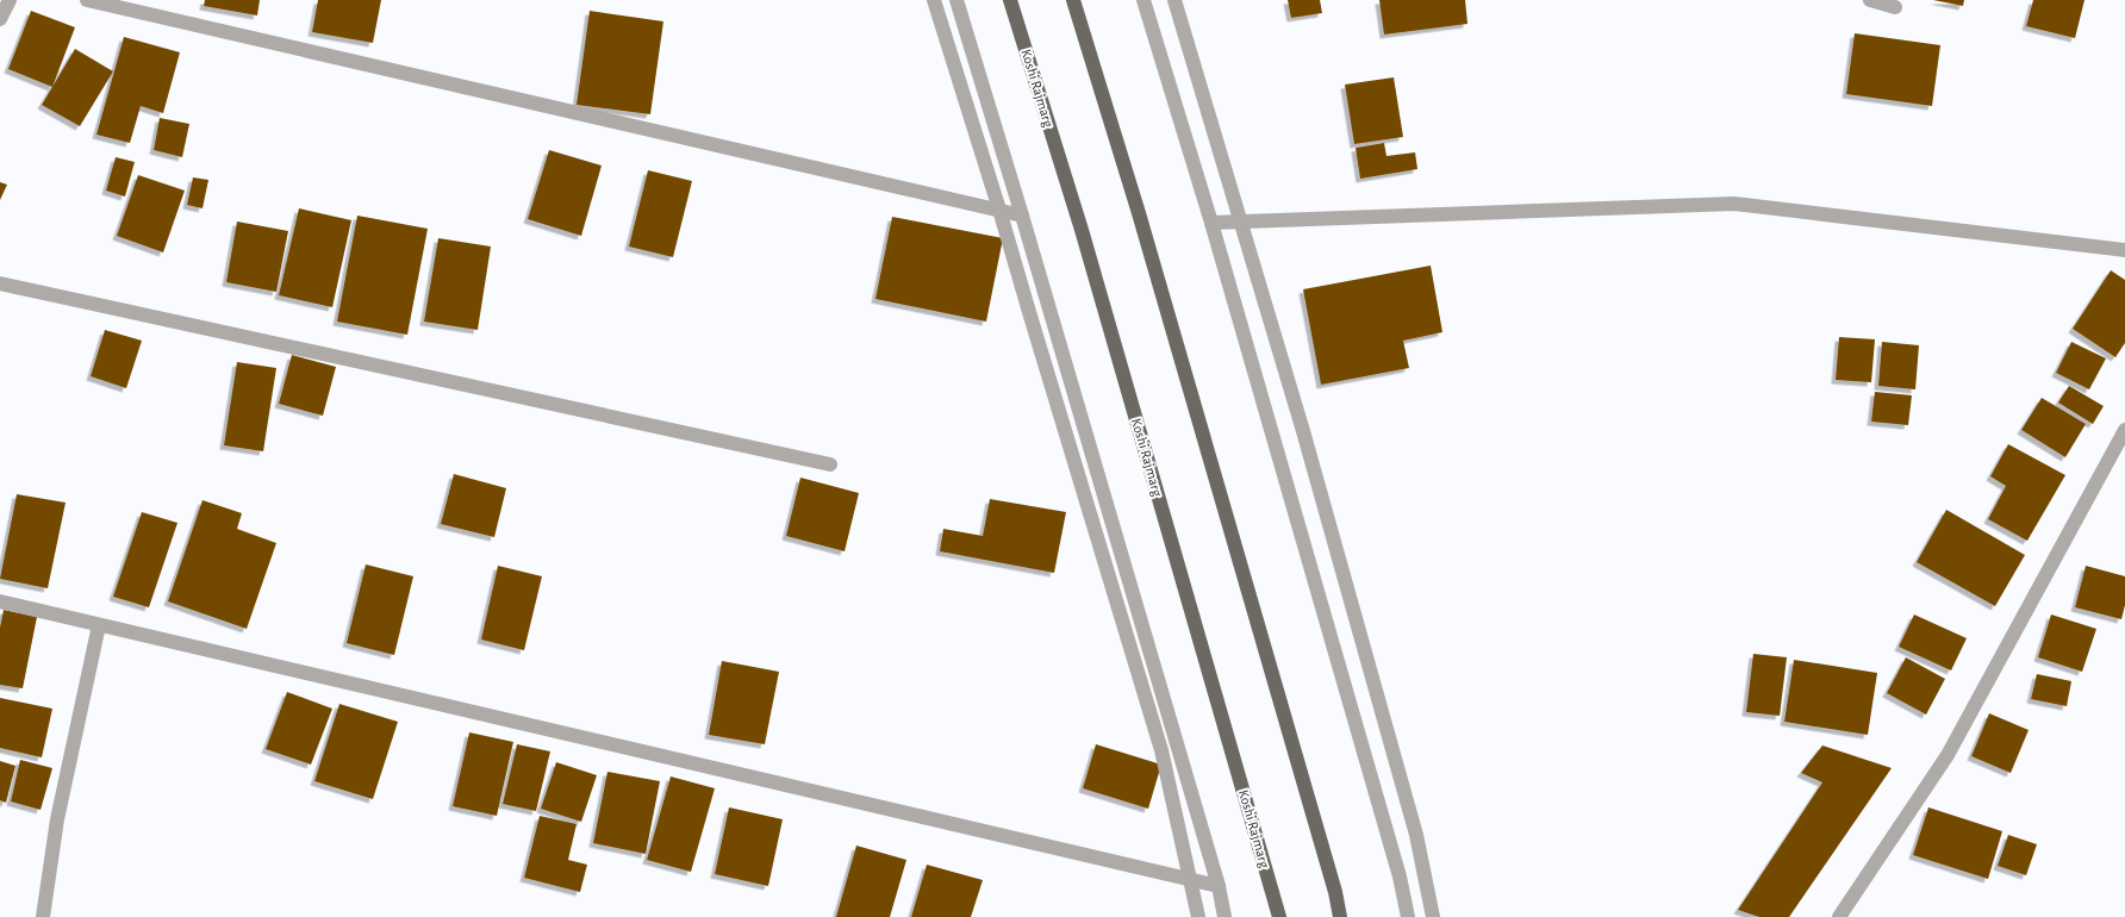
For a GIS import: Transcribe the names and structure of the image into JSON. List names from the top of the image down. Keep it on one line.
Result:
{"streets":{"main road":["Koshi Rajmarg"]}}
